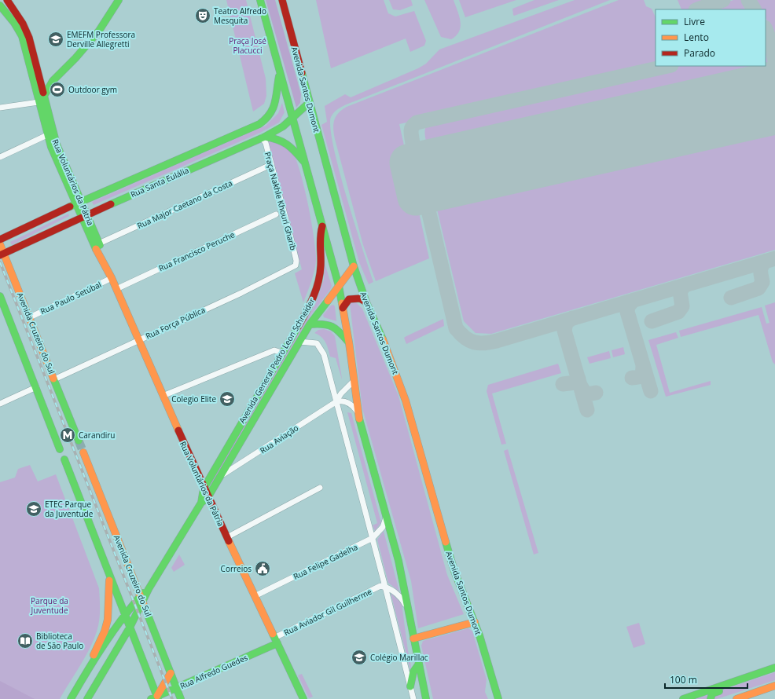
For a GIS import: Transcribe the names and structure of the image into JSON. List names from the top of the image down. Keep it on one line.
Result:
{"streets":{"main road":["Avenida Santos Dumont","Rua Voluntários da Pátria","Rua Santa Eulália","Avenida Cruzeiro do Sul","Avenida General Pedro Leon Schneider","Rua Alfredo Guedes"],"street":["Praça Nakhle Khouri Gharib","Rua Major Caetano da Costa","Rua Francisco Peruche","Rua Paulo Setúbal","Rua Força Pública","Rua Aviação","Rua Felipe Gadelha","Rua Aviador Gil Guilherme"]},"crossings":[["Avenida Santos Dumont","Rua Santa Eulália"],["Avenida Santos Dumont","Avenida General Pedro Leon Schneider"],["Rua Voluntários da Pátria","Rua Santa Eulália"],["Rua Voluntários da Pátria","Rua Major Caetano da Costa"],["Rua Voluntários da Pátria","Rua Francisco Peruche"],["Rua Voluntários da Pátria","Rua Paulo Setúbal"],["Rua Voluntários da Pátria","Rua Força Pública"],["Rua Voluntários da Pátria","Avenida General Pedro Leon Schneider"],["Rua Voluntários da Pátria","Rua Felipe Gadelha"],["Rua Voluntários da Pátria","Rua Aviador Gil Guilherme"],["Rua Voluntários da Pátria","Rua Alfredo Guedes"],["Rua Santa Eulália","Praça Nakhle Khouri Gharib"],["Rua Santa Eulália","Avenida Cruzeiro do Sul"],["Praça Nakhle Khouri Gharib","Rua Major Caetano da Costa"],["Praça Nakhle Khouri Gharib","Rua Força Pública"],["Rua Paulo Setúbal","Avenida Cruzeiro do Sul"],["Rua Força Pública","Avenida Cruzeiro do Sul"],["Avenida Cruzeiro do Sul","Rua Alfredo Guedes"],["Avenida General Pedro Leon Schneider","Rua Aviação"],["Rua Aviador Gil Guilherme","Rua Alfredo Guedes"]],"parks":["Praça José Placucci","Parque da Juventude"],"places":{"theatre":["Teatro Alfredo Mesquita"],"school or university":["EMEFM Professora Derville Allegretti","Colegio Elite","ETEC Parque da Juventude","Colégio Marillac"],"sports":["Outdoor gym"],"metro station":["Carandiru"],"public building":["Correios"],"library":["Biblioteca de São Paulo"]},"legend":["Livre","Lento","Parado"],"scale_bar":"100 m"}
